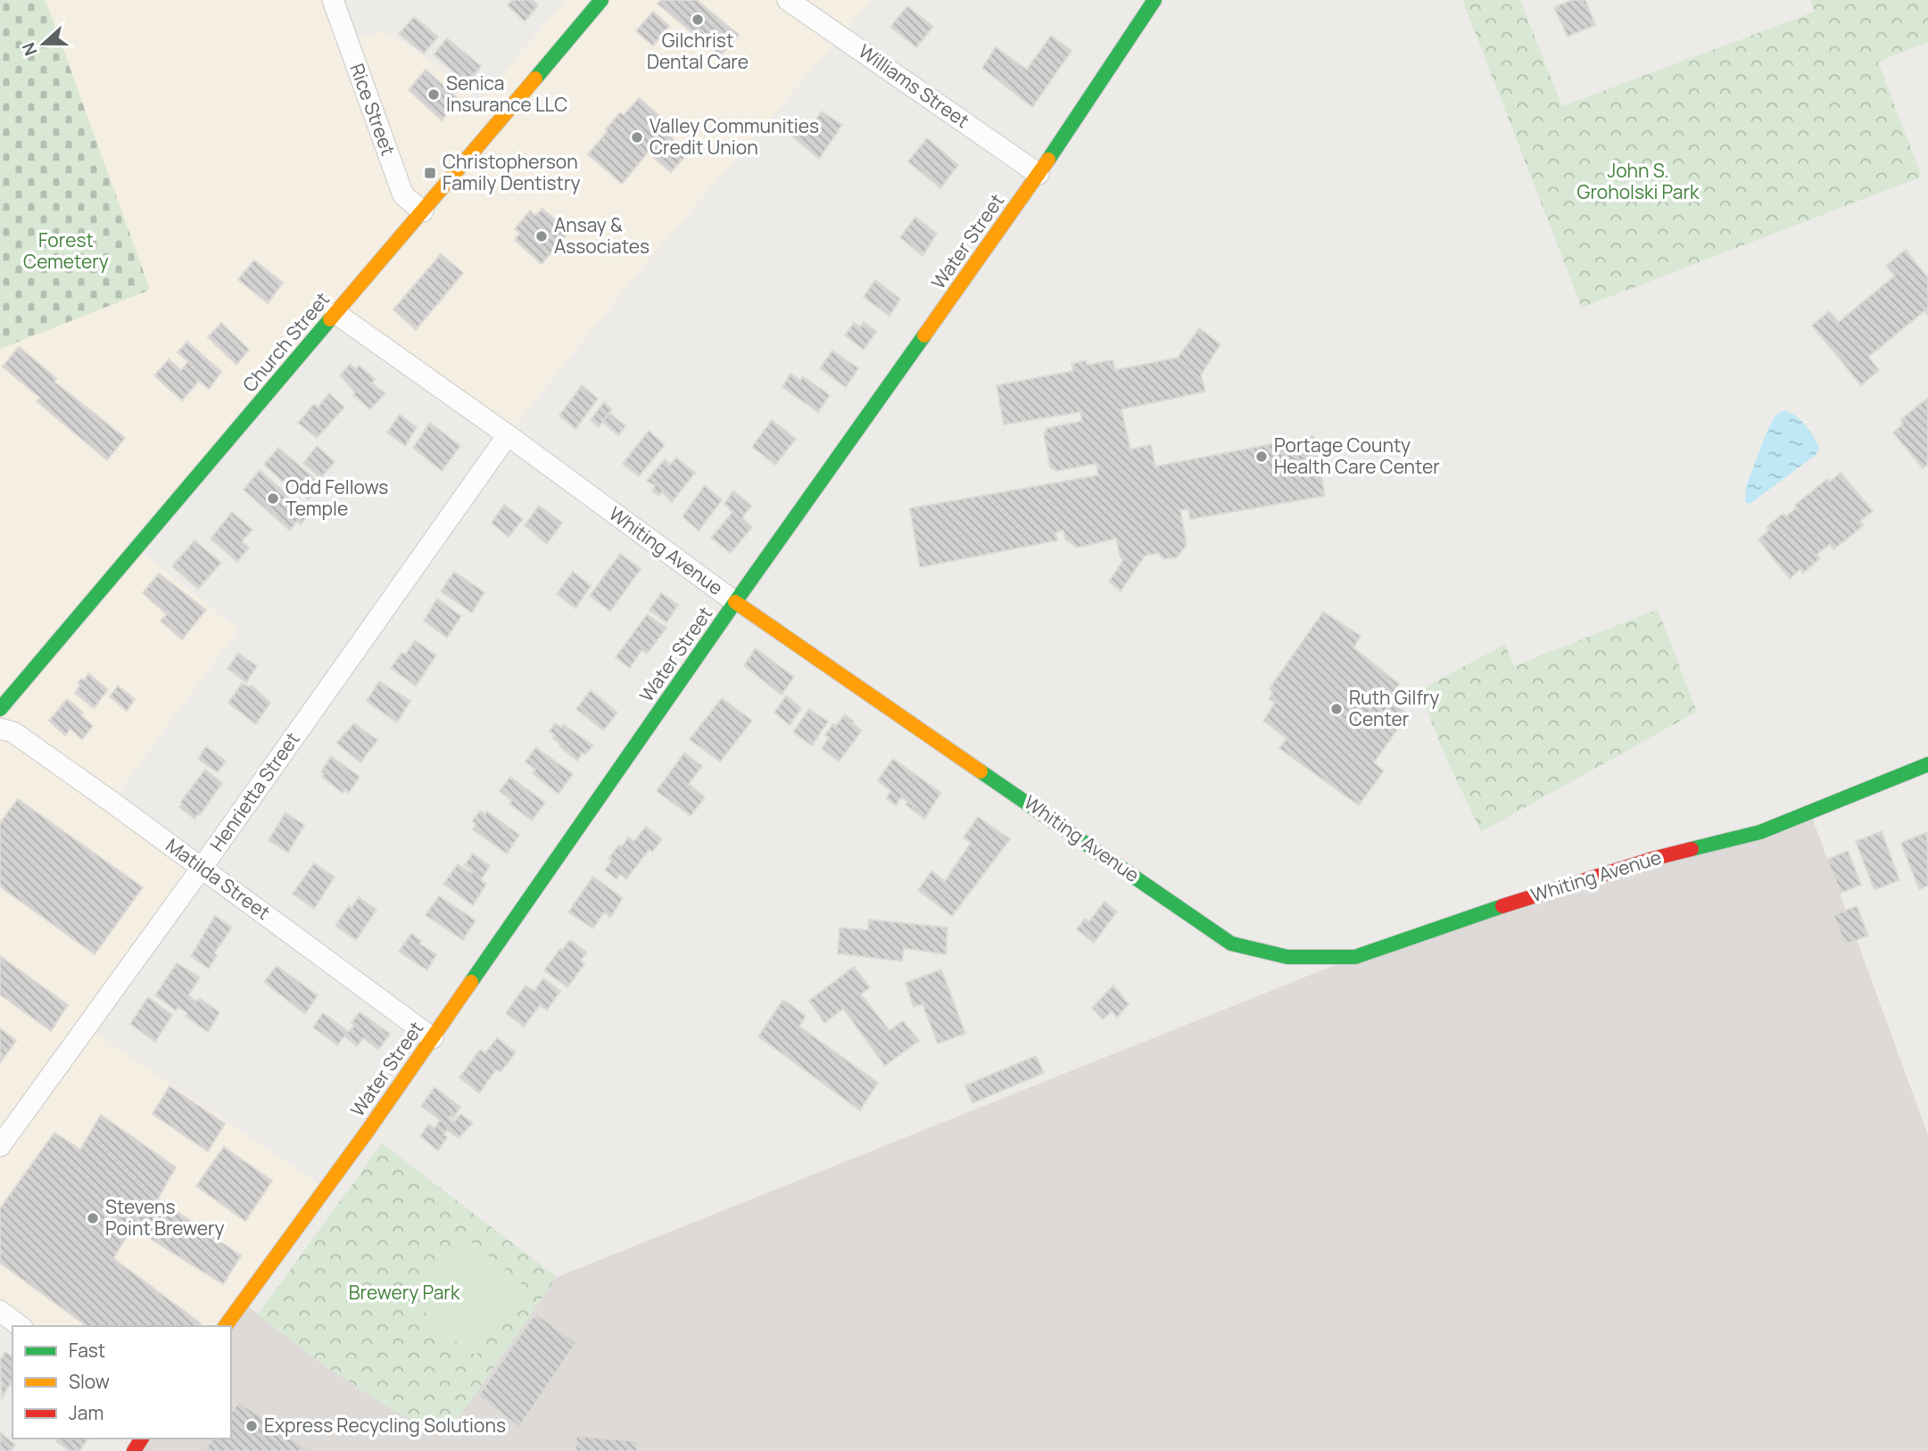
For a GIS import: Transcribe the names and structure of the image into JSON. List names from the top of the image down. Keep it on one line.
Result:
{"streets":{"street":["Williams Street","Rice Street","Water Street","Church Street","Whiting Avenue","Henrietta Street","Matilda Street"]},"crossings":[["Williams Street","Water Street"],["Rice Street","Church Street"],["Water Street","Whiting Avenue"],["Water Street","Matilda Street"],["Church Street","Whiting Avenue"],["Whiting Avenue","Henrietta Street"],["Henrietta Street","Matilda Street"]],"parks":["John S. Groholski Park","Forest Cemetery","Brewery Park"],"places":{"other":["Gilchrist Dental Care","Senica Insurance LLC","Valley Communities Credit Union","Ansay & Associates","Portage County Health Care Center","Odd Fellows Temple","Ruth Gilfry Center","Stevens Point Brewery","Express Recycling Solutions"],"transit":["Christopherson Family Dentistry"]},"legend":["Fast","Slow","Jam"],"north":"left"}
